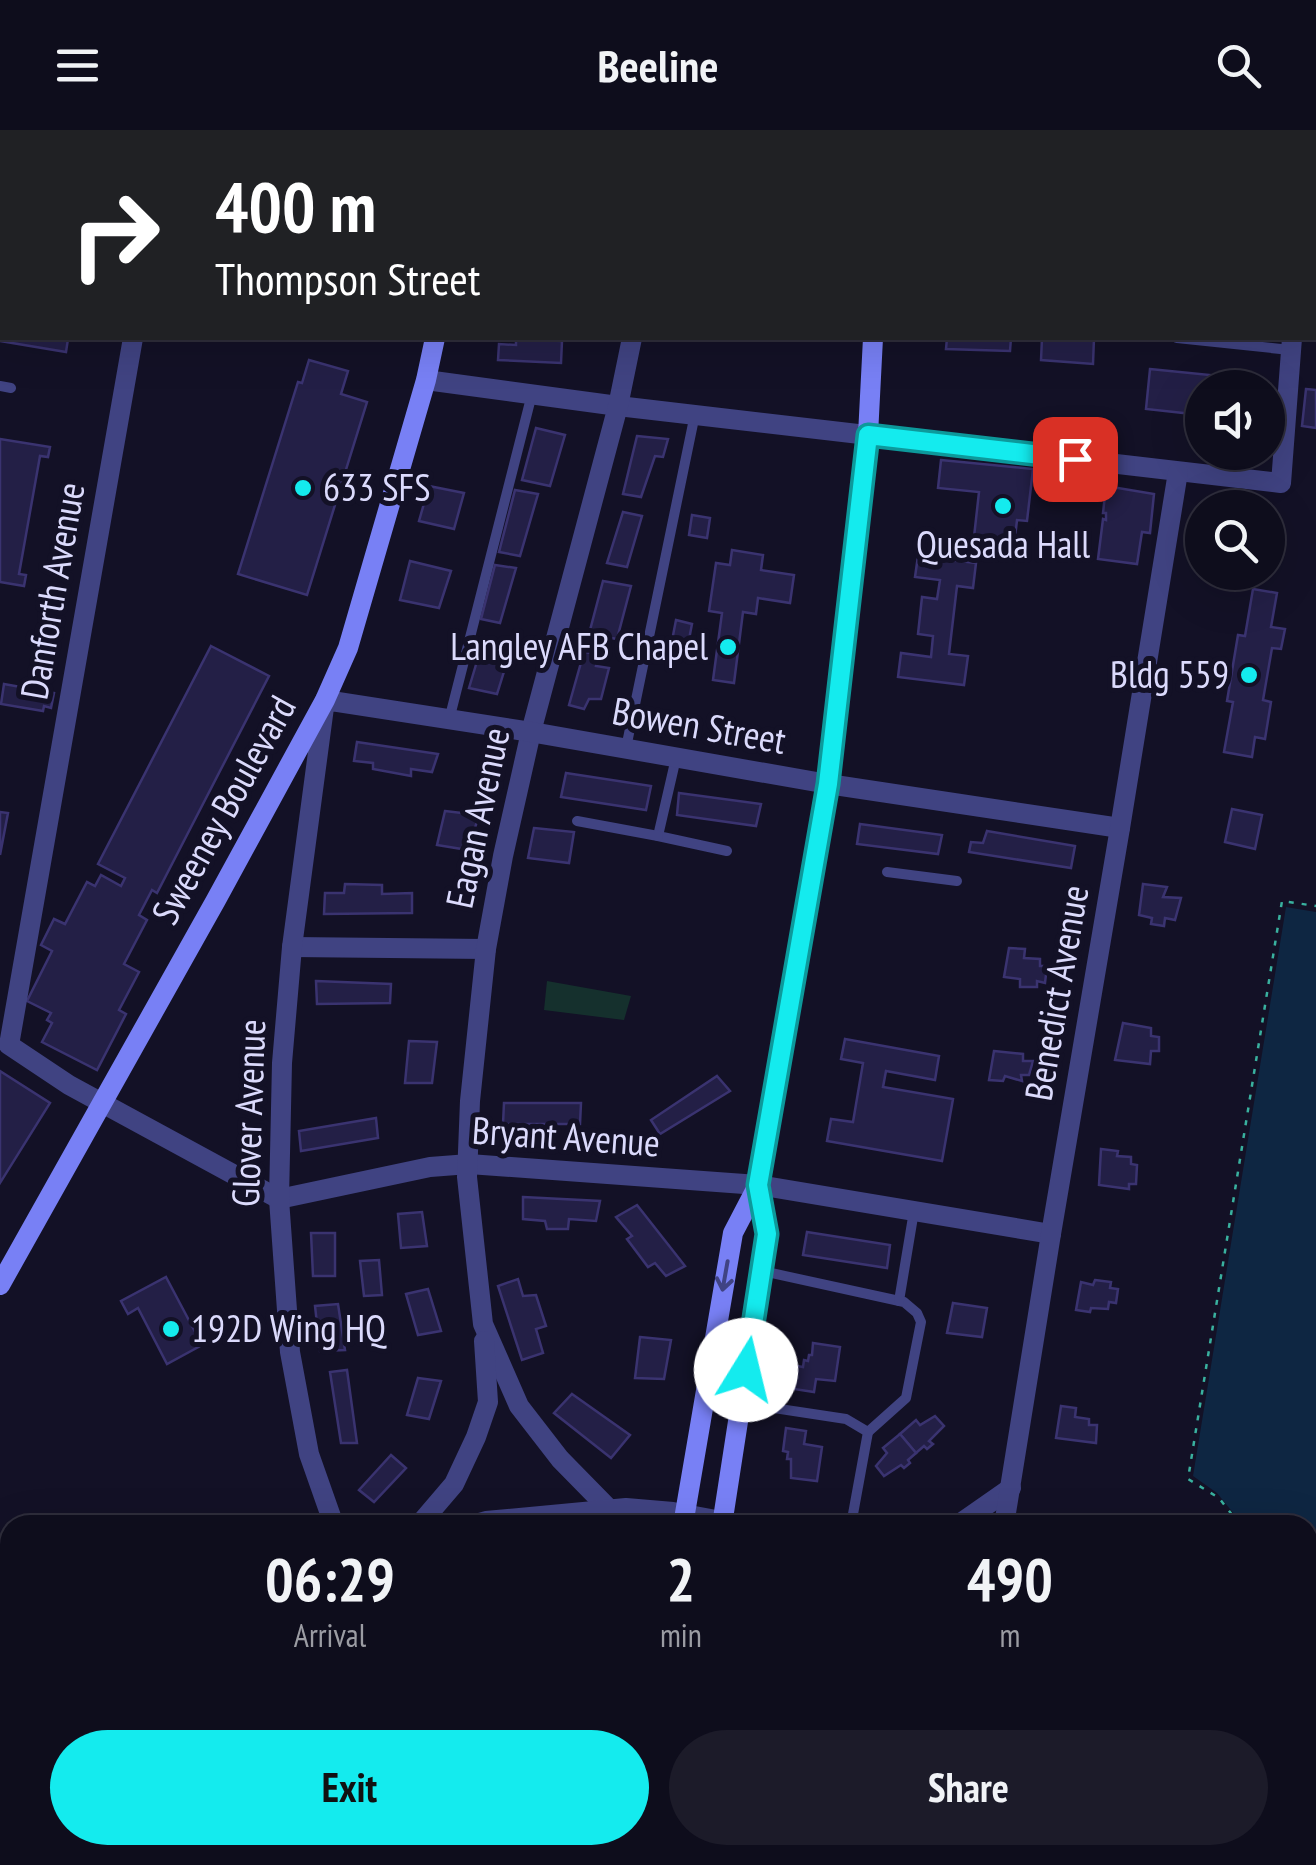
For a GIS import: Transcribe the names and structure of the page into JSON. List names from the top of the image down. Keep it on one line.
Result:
{"streets":{"street":["Danforth Avenue","Bowen Street","Sweeney Boulevard","Eagan Avenue","Benedict Avenue","Glover Avenue","Bryant Avenue"]},"crossings":[["Danforth Avenue","Sweeney Boulevard"],["Bowen Street","Sweeney Boulevard"],["Bowen Street","Eagan Avenue"],["Bowen Street","Benedict Avenue"],["Bowen Street","Glover Avenue"],["Sweeney Boulevard","Glover Avenue"],["Eagan Avenue","Bryant Avenue"],["Benedict Avenue","Bryant Avenue"],["Glover Avenue","Bryant Avenue"]],"places":["633 SFS","Quesada Hall","Langley AFB Chapel","Bldg 559","192D Wing HQ"],"page":{"header":"Beeline","turn":["400 m","Thompson Street"],"eta":["06:29","Arrival","2","min","490","m"],"buttons":["Exit","Share"]}}
